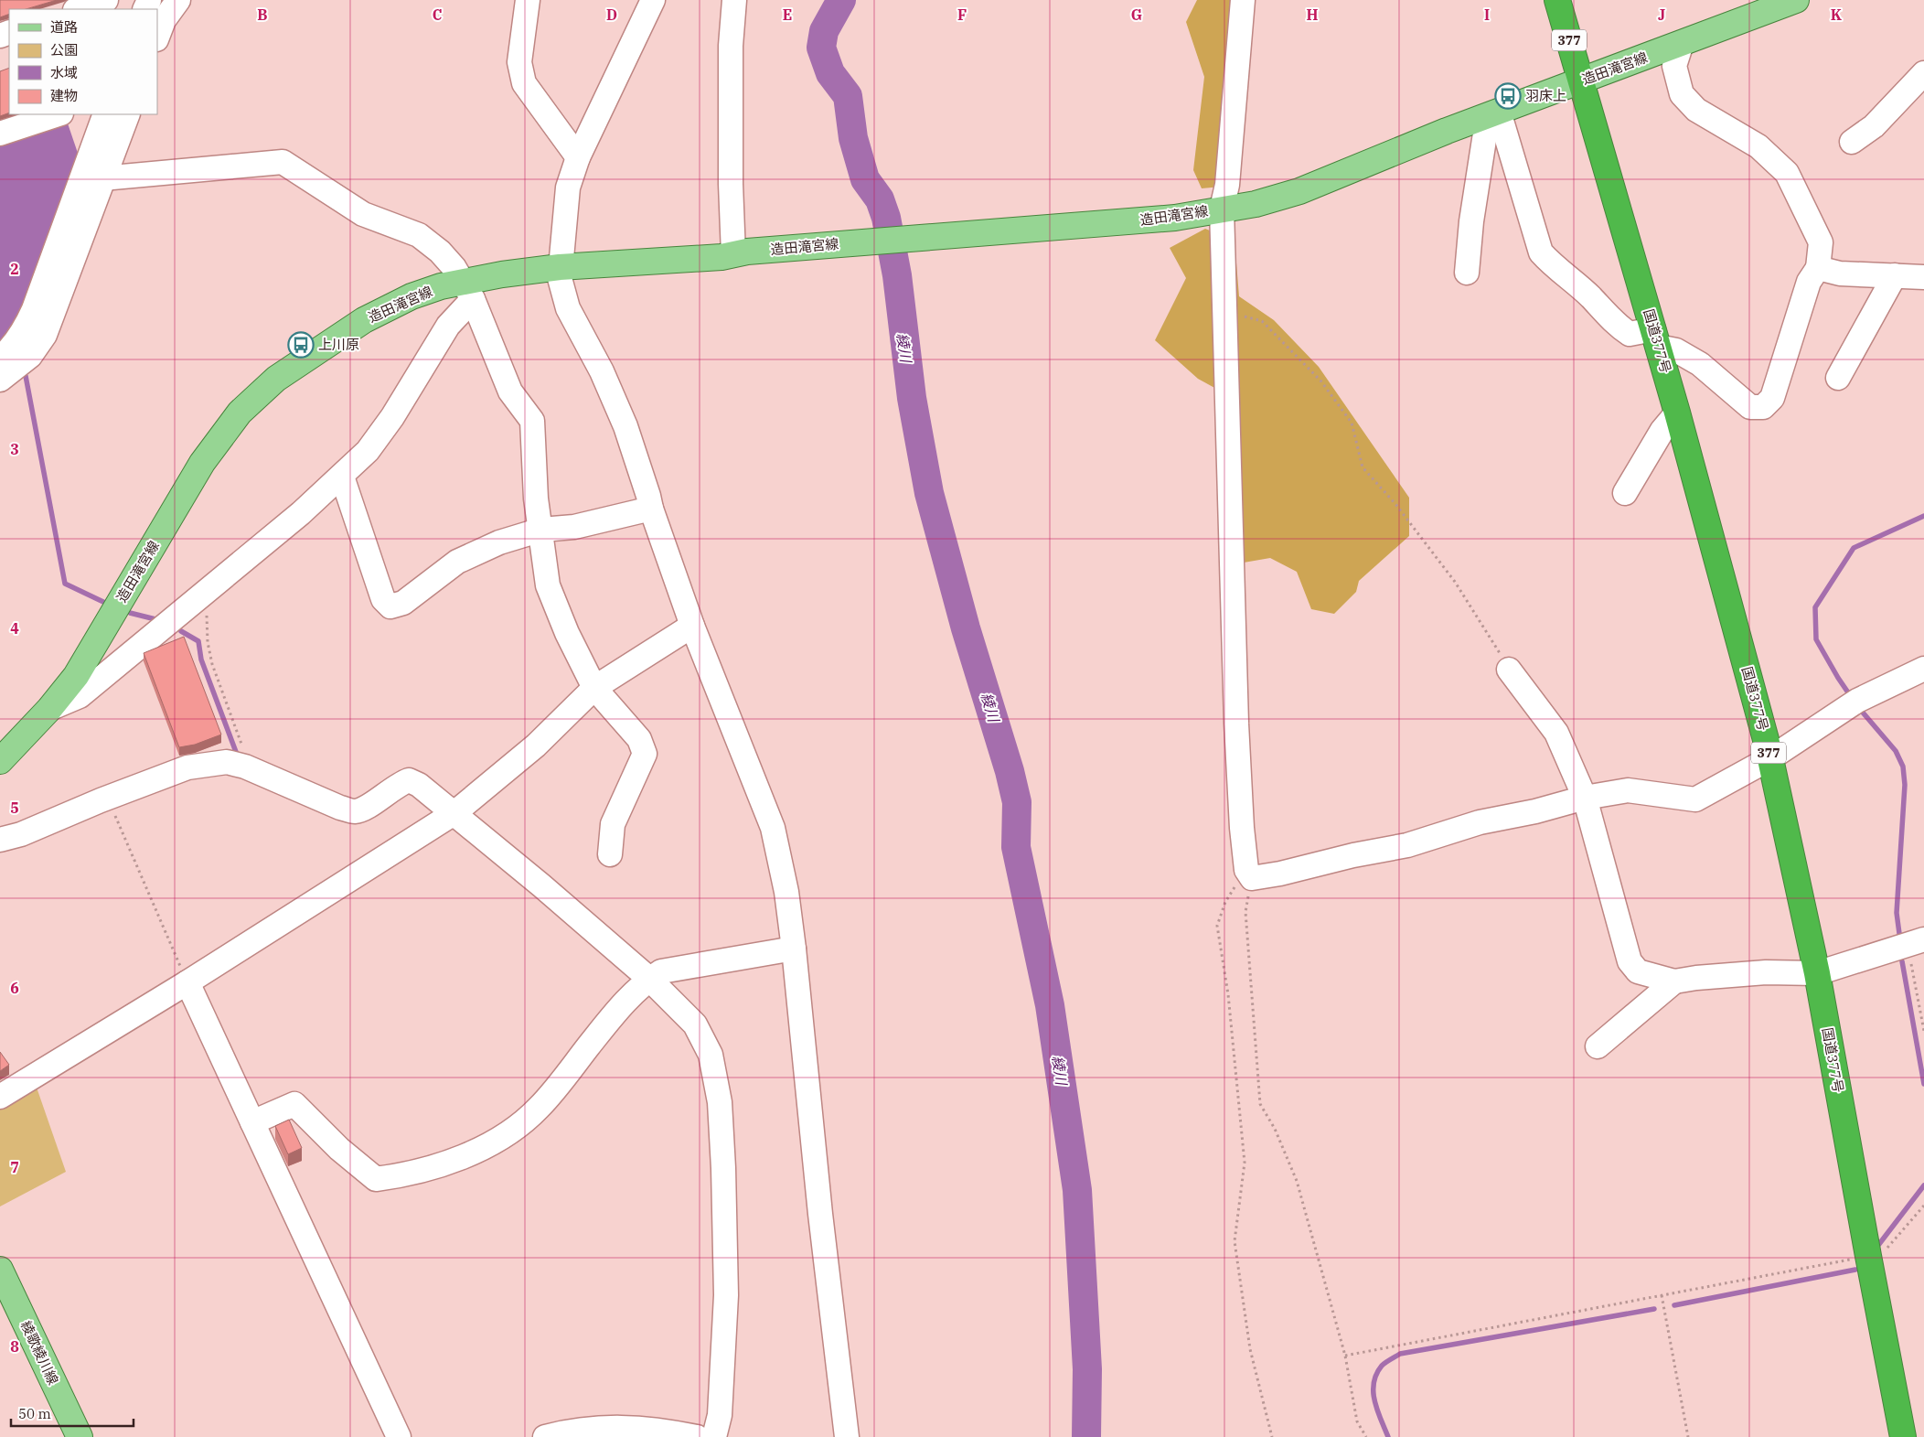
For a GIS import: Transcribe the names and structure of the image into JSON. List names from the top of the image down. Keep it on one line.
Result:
{"streets":{"highway":["377","国道377号"],"main road":["造田滝宮線","綾歌綾川線"]},"crossings":[["造田滝宮線","国道377号"]],"water":["綾川"],"places":{"bus stop":["羽床上","上川原"]},"legend":["道路","公園","水域","建物"],"scale_bar":"50 m","grid":{"columns":["B","C","D","E","F","G","H","I","J","K"],"rows":["2","3","4","5","6","7","8"]}}
